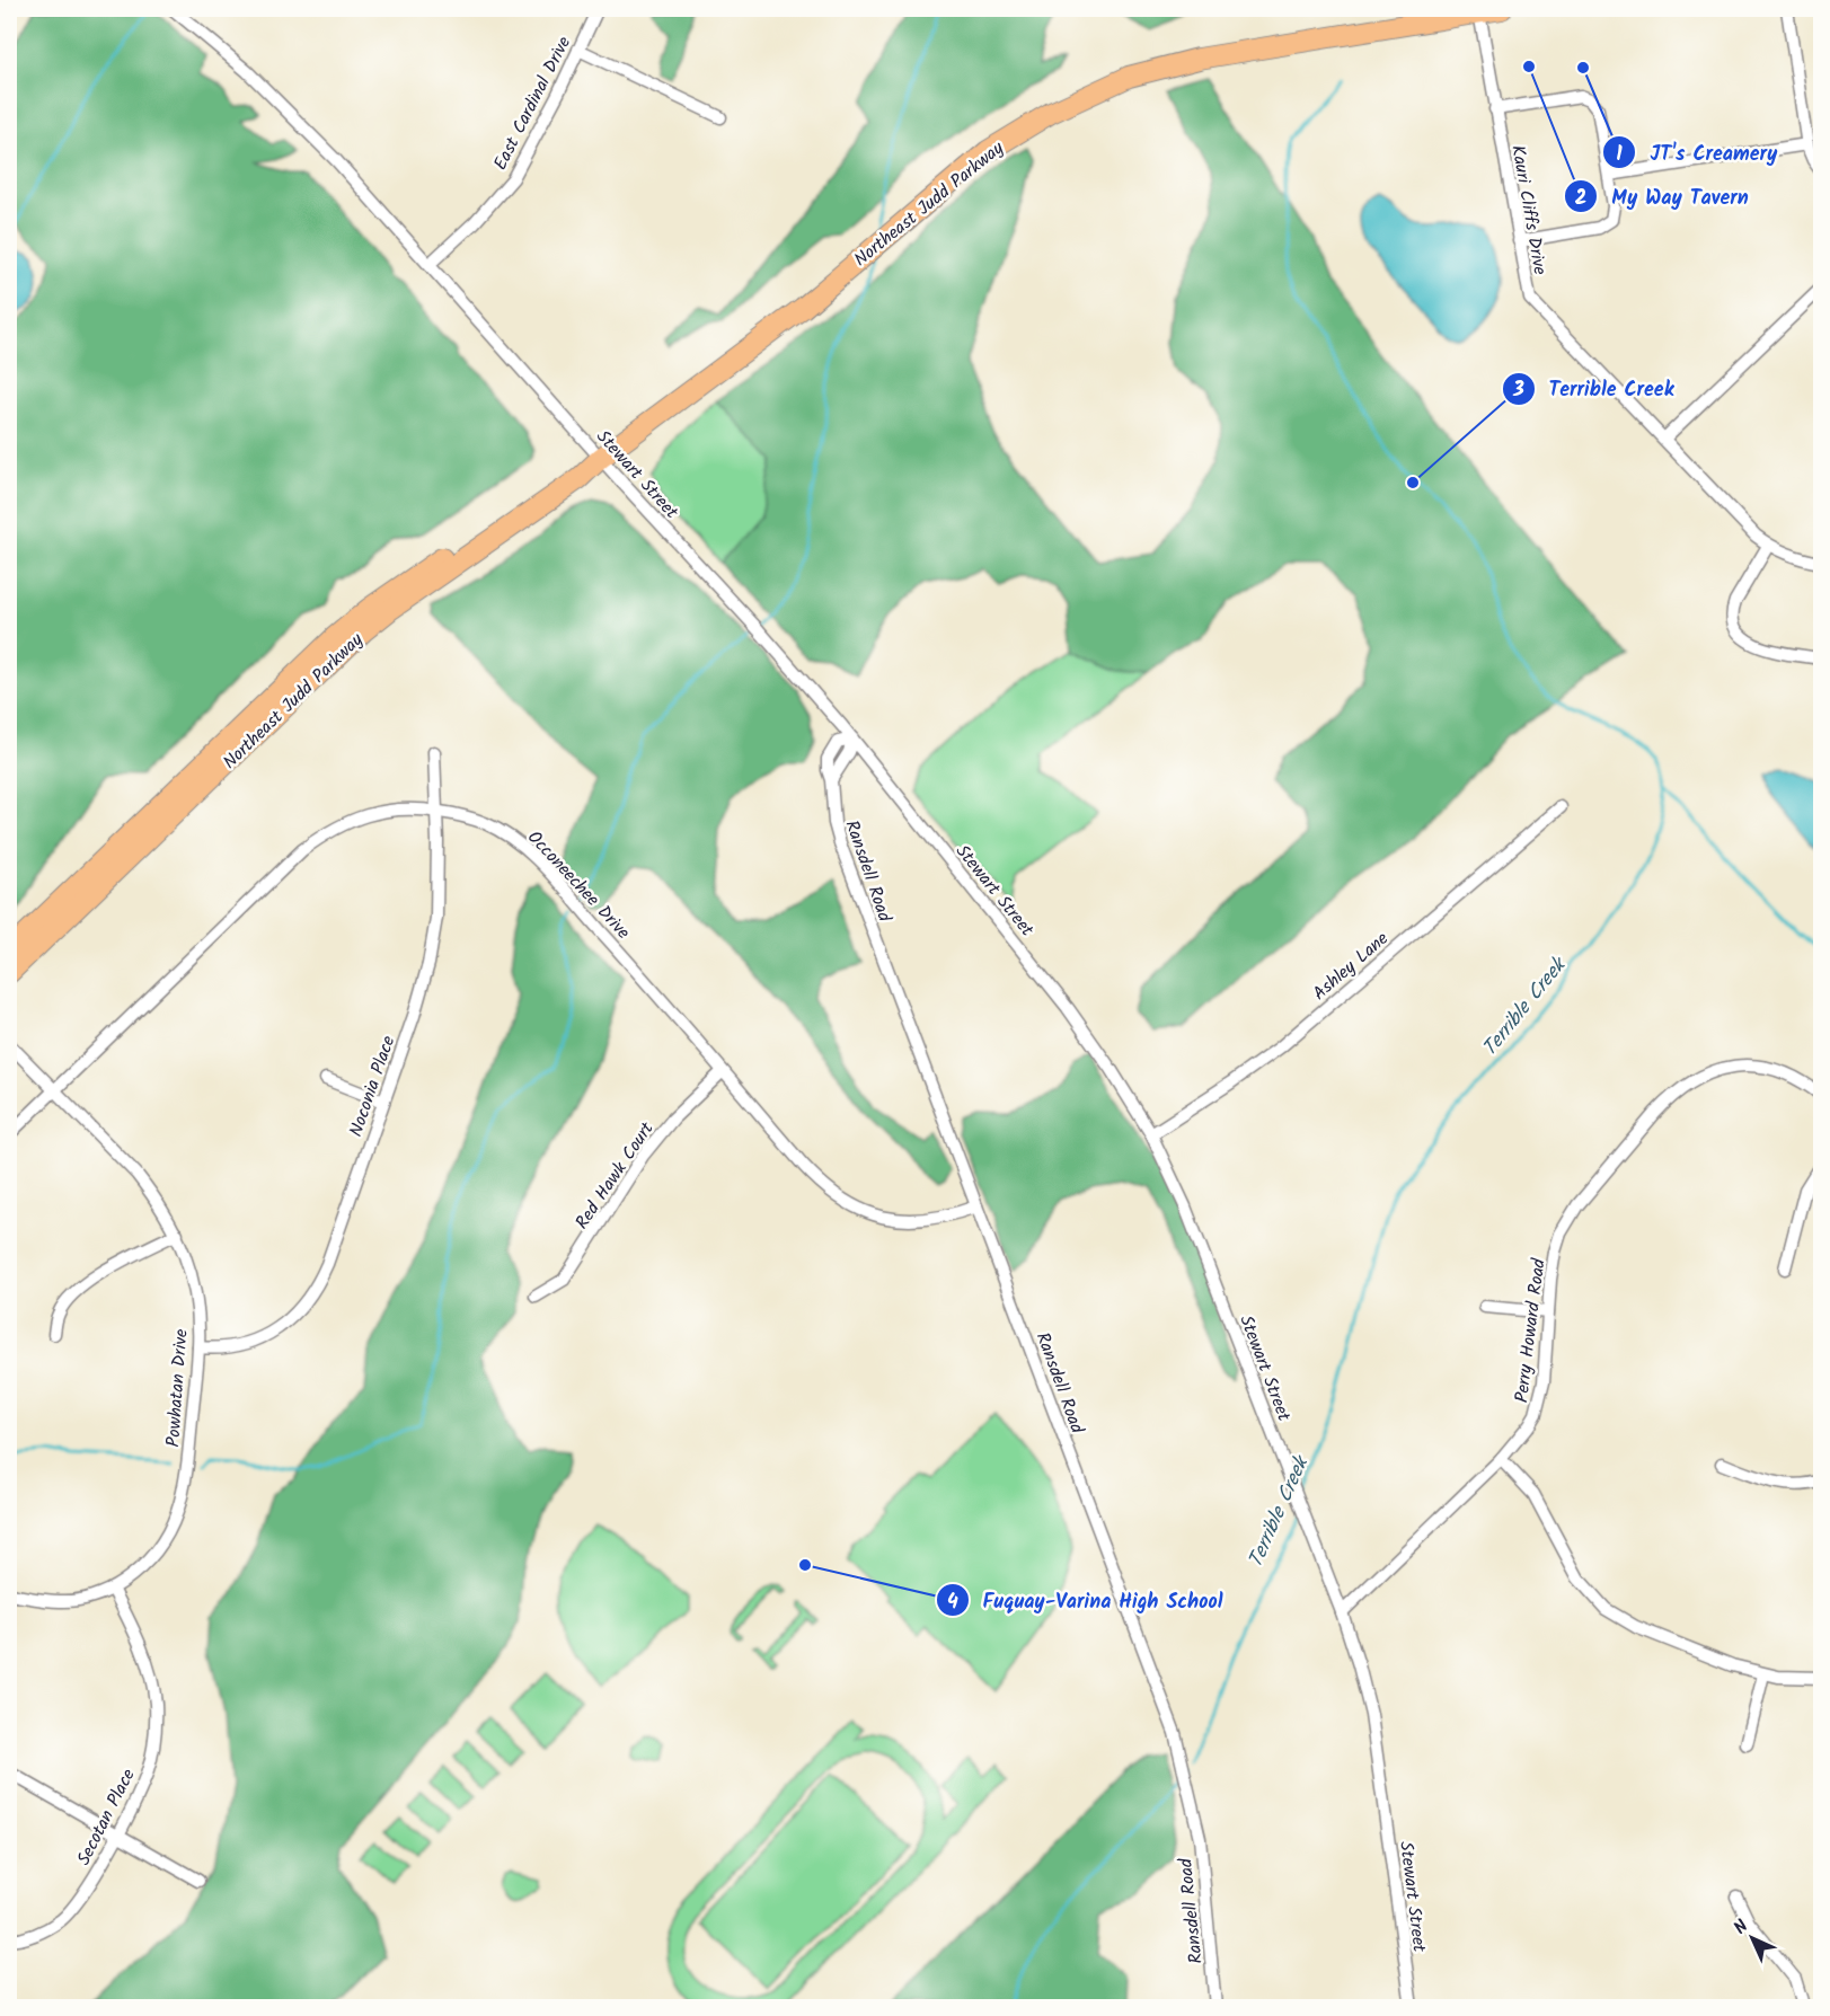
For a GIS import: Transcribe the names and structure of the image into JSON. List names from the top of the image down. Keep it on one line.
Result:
{"streets":{"highway":["Northeast Judd Parkway"],"street":["East Cardinal Drive","Kauri Cliffs Drive","Stewart Street","Ransdell Road","Occoneechee Drive","Ashley Lane","Noconia Place","Red Hawk Court","Perry Howard Road","Powhatan Drive","Secotan Place"]},"crossings":[["East Cardinal Drive","Stewart Street"],["Northeast Judd Parkway","Kauri Cliffs Drive"],["Northeast Judd Parkway","Stewart Street"],["Stewart Street","Ransdell Road"],["Stewart Street","Ashley Lane"],["Stewart Street","Perry Howard Road"],["Ransdell Road","Occoneechee Drive"],["Occoneechee Drive","Noconia Place"],["Occoneechee Drive","Red Hawk Court"],["Occoneechee Drive","Powhatan Drive"],["Noconia Place","Powhatan Drive"],["Powhatan Drive","Secotan Place"]],"water":["Terrible Creek"],"places":["My Way Tavern","JT's Creamery","Terrible Creek","Fuquay-Varina High School"],"north":"top left"}
